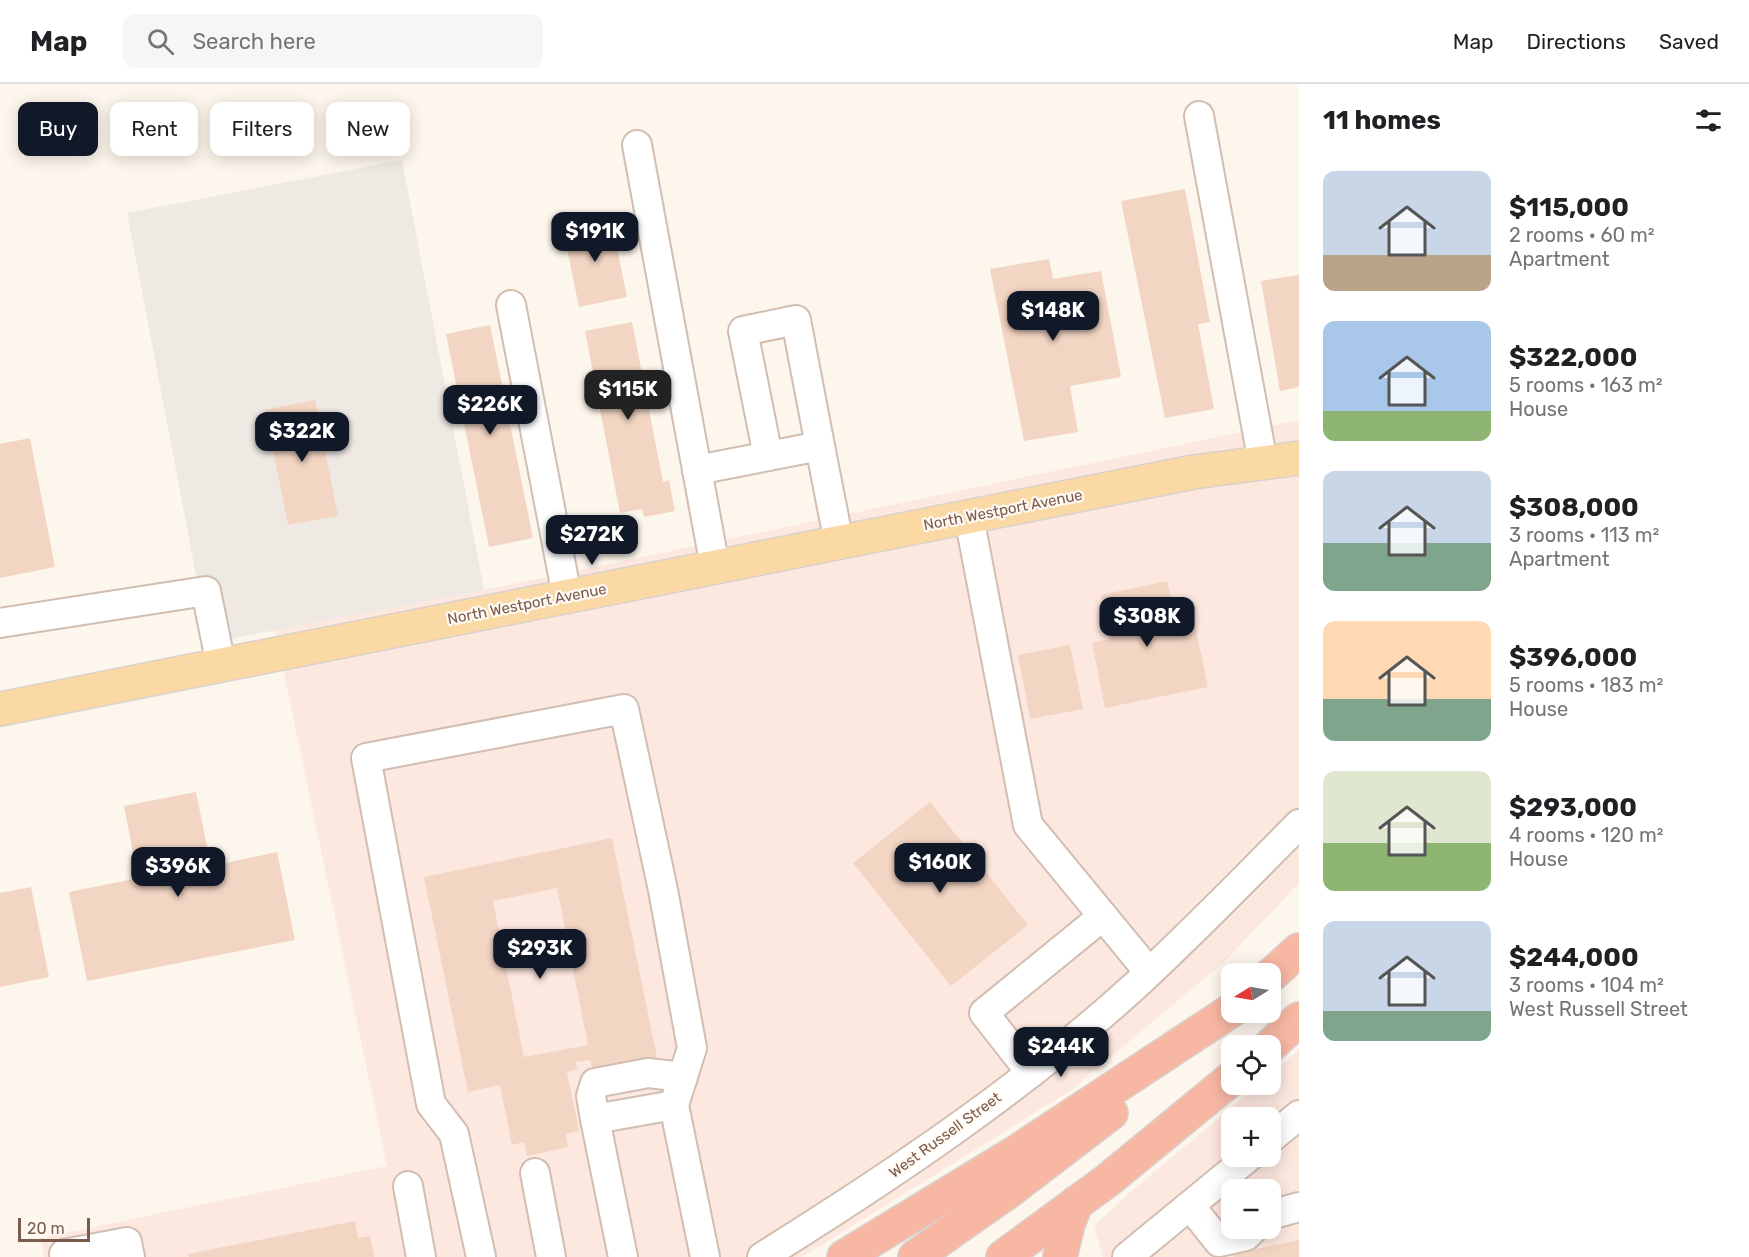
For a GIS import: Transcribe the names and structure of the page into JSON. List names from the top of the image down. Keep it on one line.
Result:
{"streets":{"main road":["North Westport Avenue"],"street":["West Russell Street"]},"scale_bar":"20 m","north":"left","page":{"header":"Map","search":"Search here","nav":["Map","Directions","Saved"],"heading":"11 homes","chip":["Buy","Rent","Filters","New"],"list":[{"name":"$115,000","note":"2 rooms · 60 m² · Apartment"},{"name":"$322,000","note":"5 rooms · 163 m² · House"},{"name":"$308,000","note":"3 rooms · 113 m² · Apartment"},{"name":"$396,000","note":"5 rooms · 183 m² · House"},{"name":"$293,000","note":"4 rooms · 120 m² · House"},{"name":"$244,000","note":"3 rooms · 104 m² · West Russell Street"}],"price":["$191K","$148K","$115K","$226K","$322K","$272K","$308K","$160K","$396K","$293K","$244K"],"map_buttons":["+","−"],"scale":"20 m"}}
